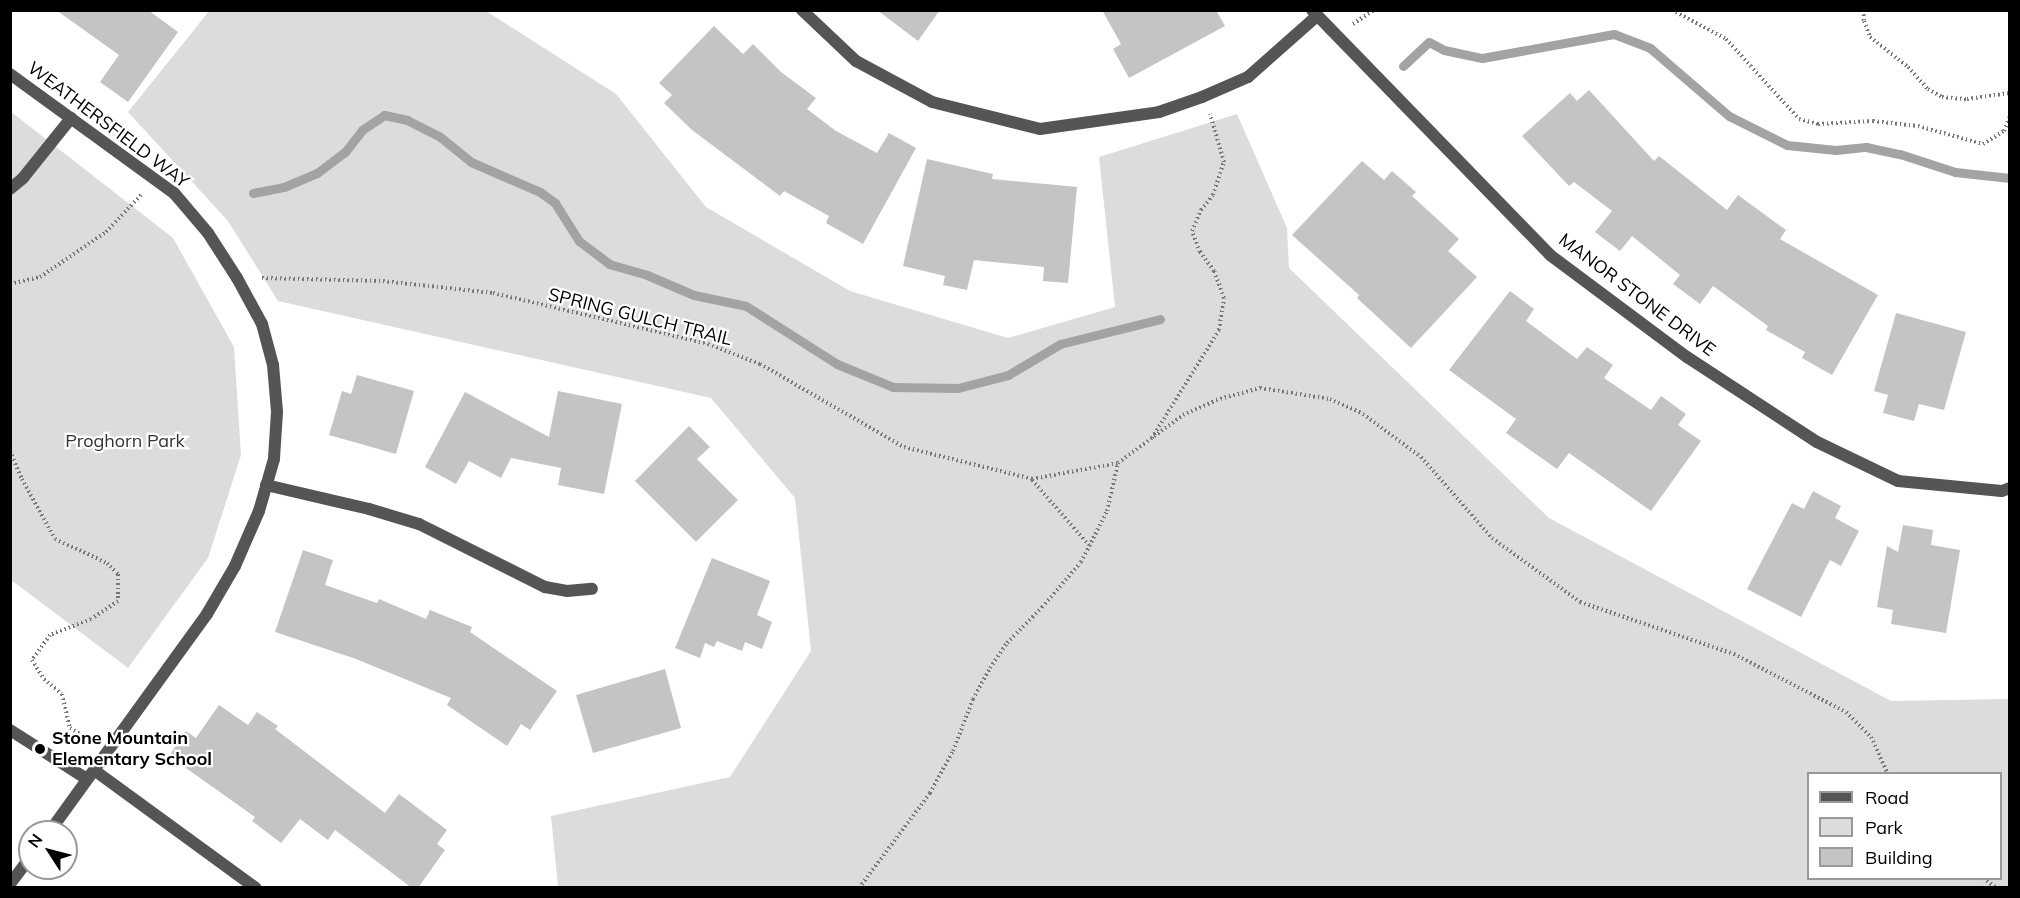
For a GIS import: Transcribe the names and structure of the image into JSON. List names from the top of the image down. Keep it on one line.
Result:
{"streets":{"street":["WEATHERSFIELD WAY","MANOR STONE DRIVE"],"path":["SPRING GULCH TRAIL"]},"crossings":[["WEATHERSFIELD WAY","SPRING GULCH TRAIL"]],"parks":["Proghorn Park"],"places":["Stone Mountain Elementary School"],"legend":["Road","Park","Building"],"north":"top left"}
